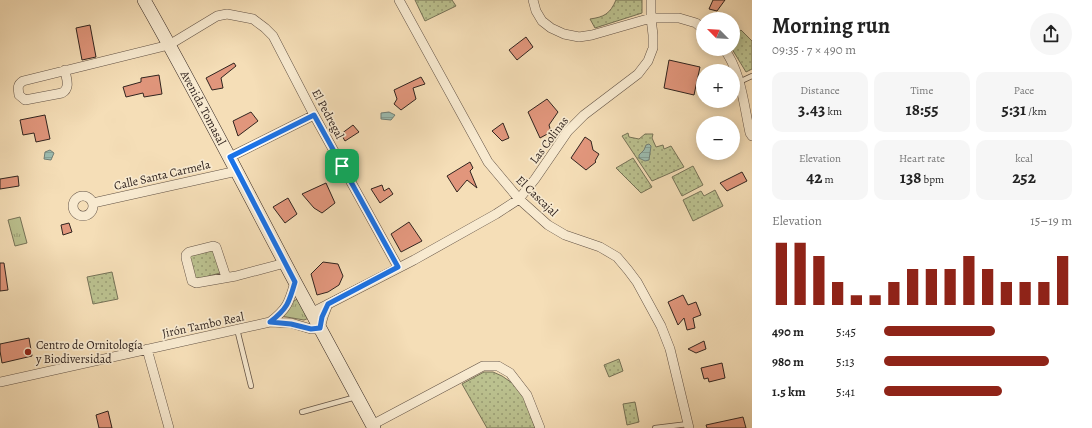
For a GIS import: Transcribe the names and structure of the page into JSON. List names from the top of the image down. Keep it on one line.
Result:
{"streets":{"street":["Avenida Tomasal","El Pedregal","Las Colinas","Calle Santa Carmela","El Cascajal","Jirón Tambo Real"]},"crossings":[["Avenida Tomasal","El Pedregal"],["Avenida Tomasal","Las Colinas"],["Avenida Tomasal","Calle Santa Carmela"],["Avenida Tomasal","Jirón Tambo Real"],["El Pedregal","Las Colinas"],["Las Colinas","El Cascajal"]],"places":["Centro de Ornitología y Biodiversidad"],"north":"top left","page":{"heading":["Morning run","09:35 · 7 × 490 m"],"map_buttons":["+","−"],"stats":[["Distance","3.43 km"],["Time","18:55"],["Pace","5:31 /km"],["Elevation","42 m"],["Heart rate","138 bpm"],["kcal","252"]],"chart":["Elevation","15–19 m"],"list":[{"name":"490 m","note":"5:45"},{"name":"980 m","note":"5:13"},{"name":"1.5 km","note":"5:41"}]}}
